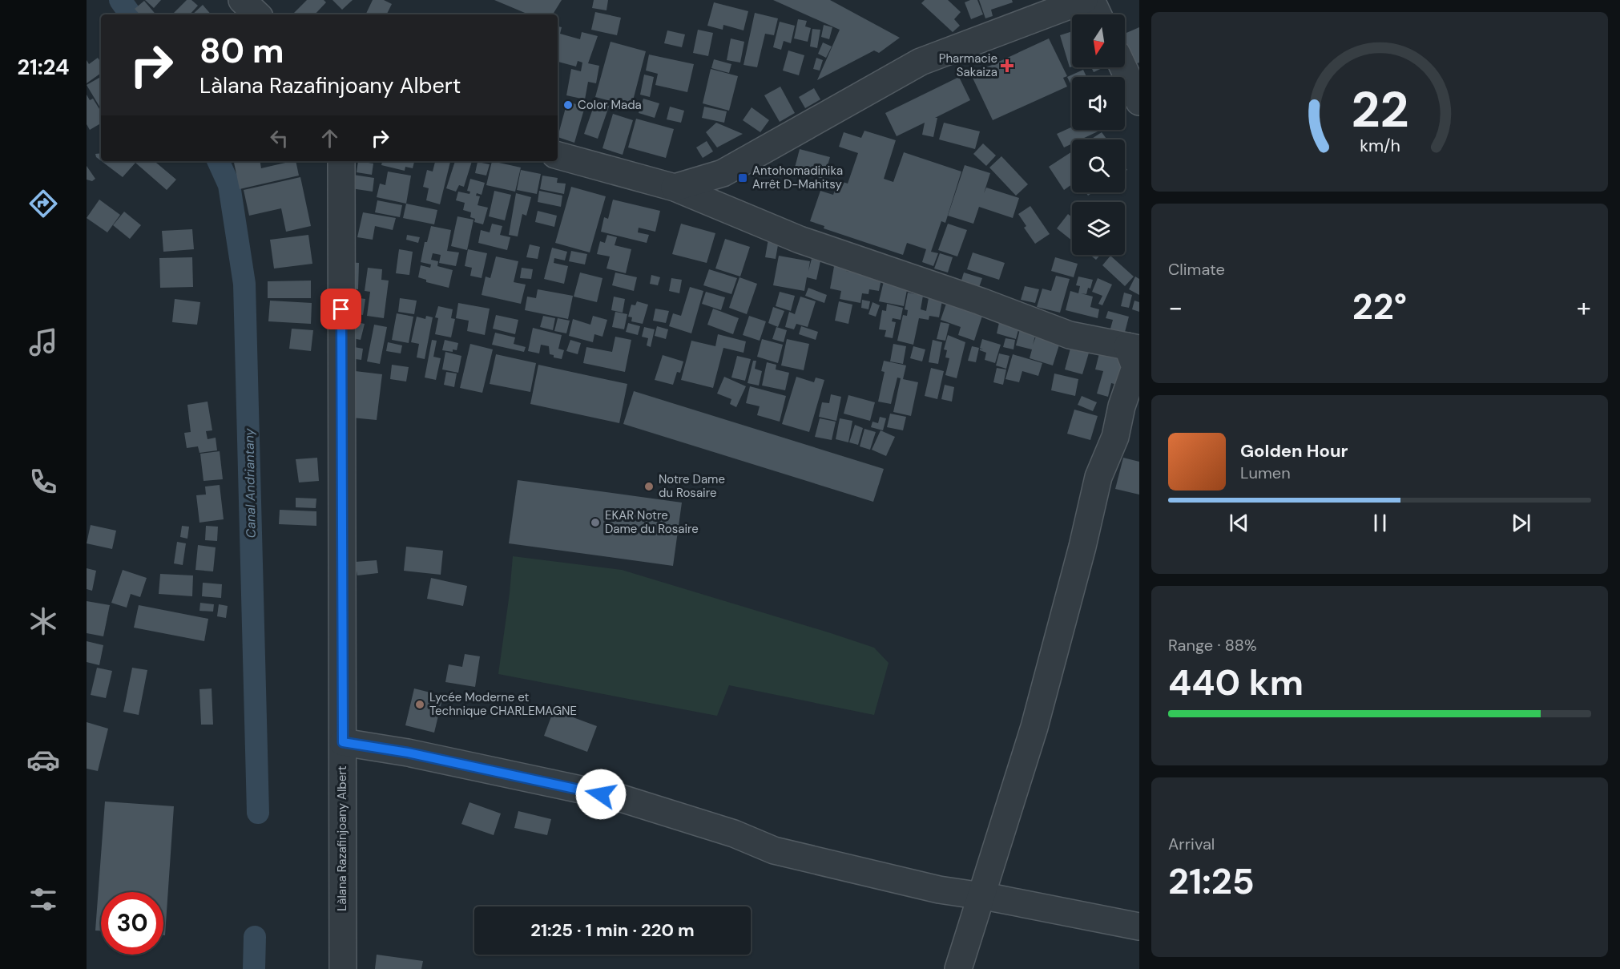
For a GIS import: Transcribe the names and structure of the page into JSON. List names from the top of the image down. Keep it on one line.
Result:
{"streets":{"street":["Làlana Razafinjoany Albert"]},"water":["Canal Andriantany"],"places":{"health":["Pharmacie Sakaiza"],"other":["Color Mada","Notre Dame du Rosaire","EKAR Notre Dame du Rosaire","Lycée Moderne et Technique CHARLEMAGNE"],"transit":["Antohomadinika Arrêt D-Mahitsy"]},"north":"bottom","page":{"tabs":"21:24","turn":["80 m","Làlana Razafinjoany Albert"],"tile":["Climate",["Range · 88%","440 km"],["Arrival","21:25"]],"heat":["−","22°","+"],"song":["Golden Hour","Lumen"],"limit":"30","trip":"21:25 · 1 min · 220 m","gauge":["22","km/h"]}}
